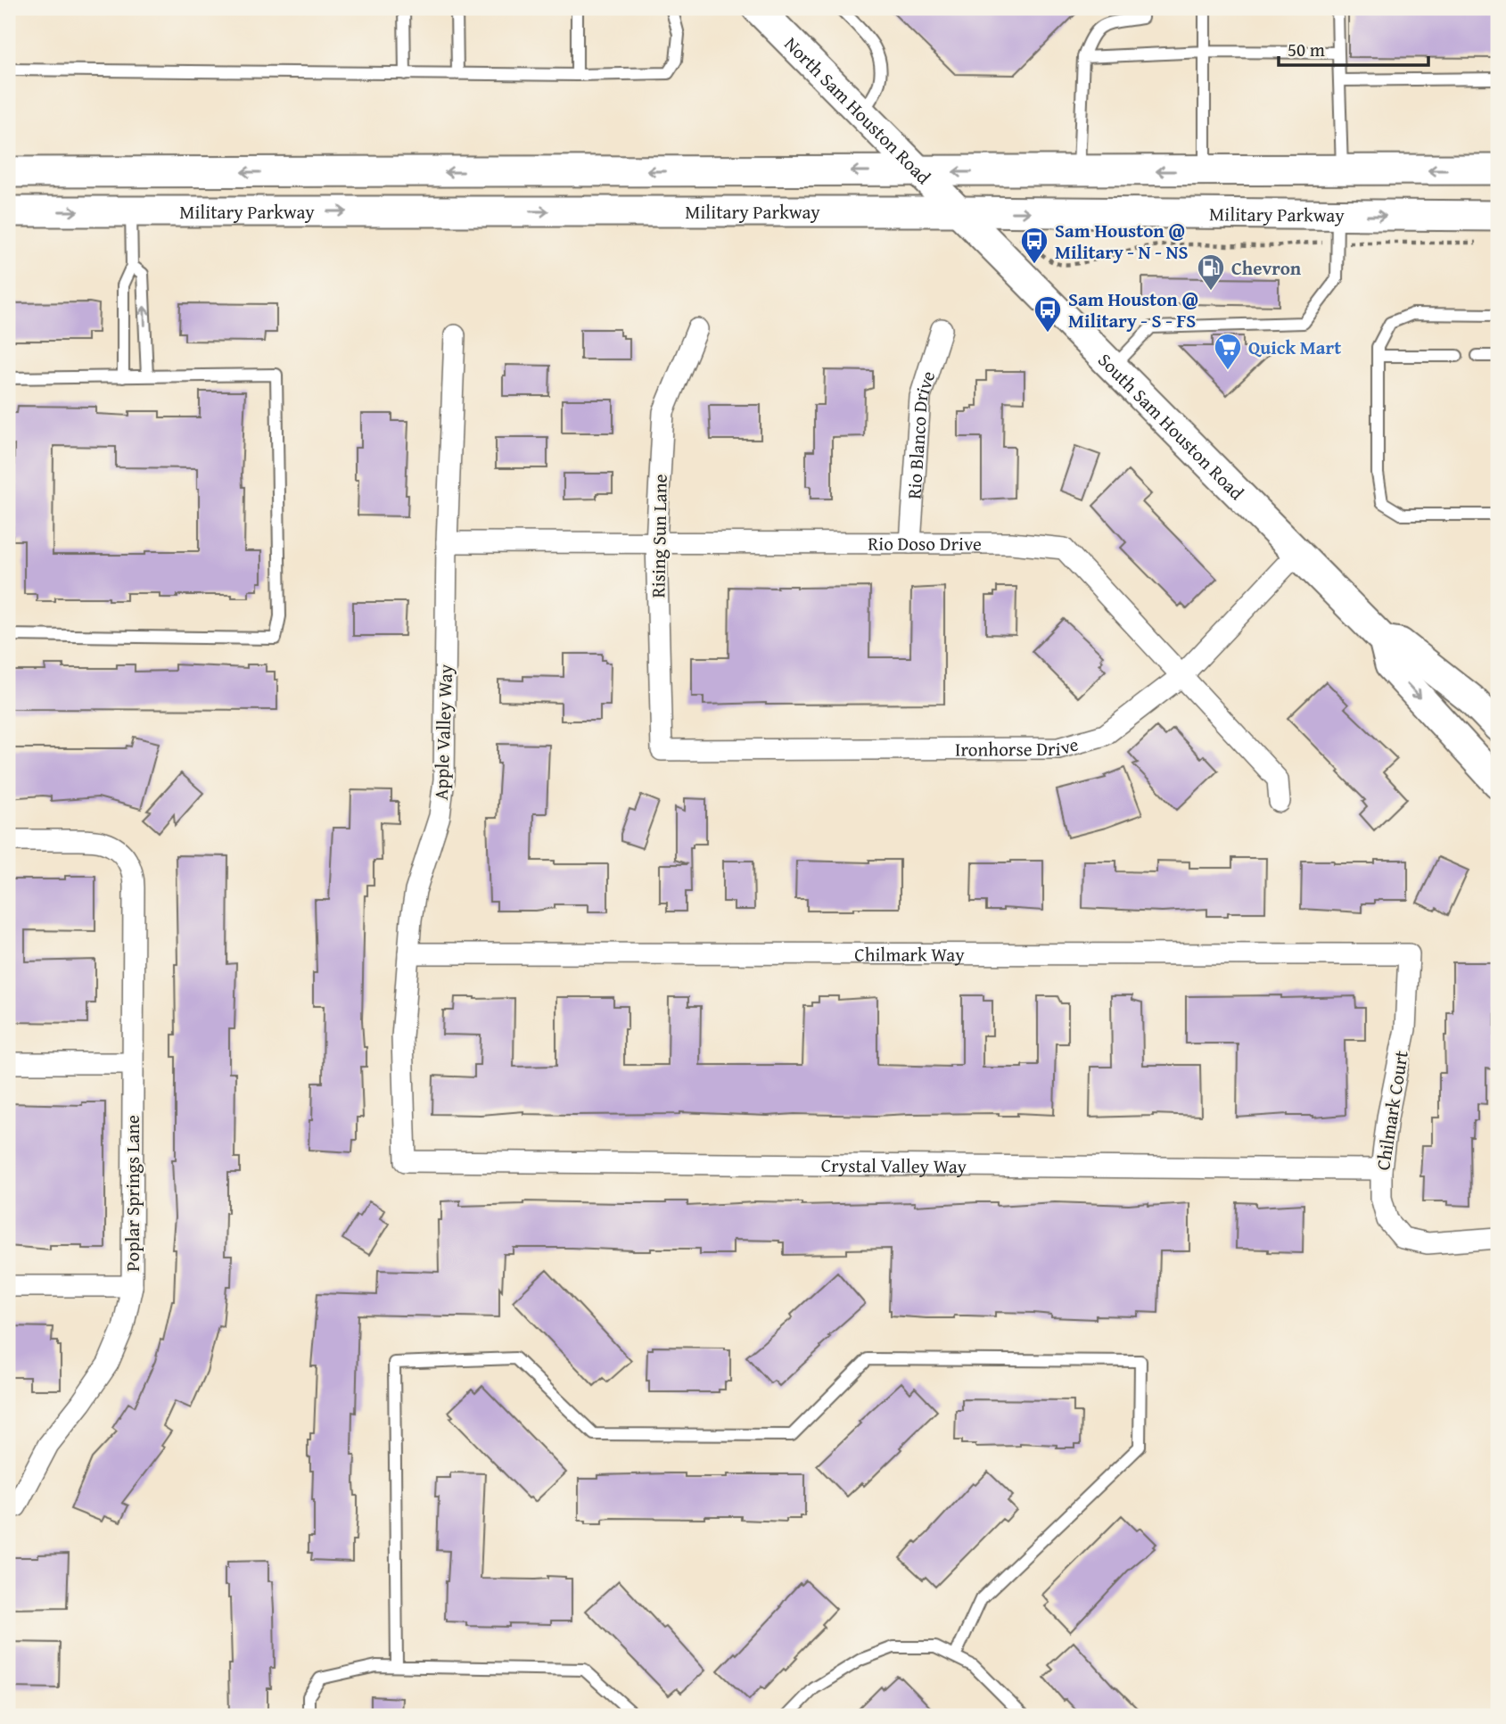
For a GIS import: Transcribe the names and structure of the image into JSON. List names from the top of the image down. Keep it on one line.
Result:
{"streets":{"main road":["North Sam Houston Road","Military Parkway","South Sam Houston Road"],"street":["Rio Blanco Drive","Rising Sun Lane","Rio Doso Drive","Apple Valley Way","Ironhorse Drive","Chilmark Way","Chilmark Court","Crystal Valley Way","Poplar Springs Lane"]},"crossings":[["North Sam Houston Road","Military Parkway"],["North Sam Houston Road","South Sam Houston Road"],["Military Parkway","South Sam Houston Road"],["South Sam Houston Road","Ironhorse Drive"],["Rio Blanco Drive","Rio Doso Drive"],["Rising Sun Lane","Rio Doso Drive"],["Rising Sun Lane","Ironhorse Drive"],["Rio Doso Drive","Apple Valley Way"],["Rio Doso Drive","Ironhorse Drive"],["Apple Valley Way","Chilmark Way"],["Apple Valley Way","Crystal Valley Way"],["Chilmark Way","Chilmark Court"],["Chilmark Court","Crystal Valley Way"]],"places":{"bus stop":["Sam Houston @ Military - N - NS","Sam Houston @ Military - S - FS"],"fuel station":["Chevron"],"supermarket":["Quick Mart"]},"scale_bar":"50 m"}
